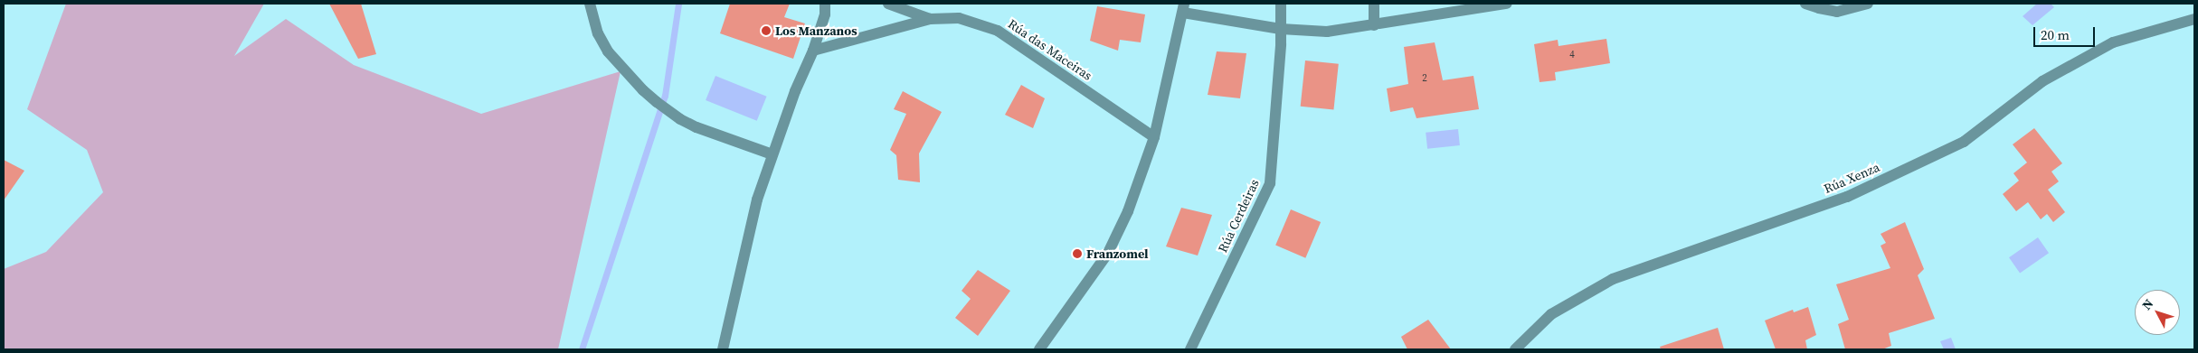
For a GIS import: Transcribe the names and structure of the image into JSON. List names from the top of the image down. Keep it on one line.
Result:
{"streets":{"street":["Rúa das Maceiras","Rúa Xenza","Rúa Cerdeiras"]},"places":["Los Manzanos","Franzomel"],"house_numbers":["4","2"],"scale_bar":"20 m","north":"top left"}
